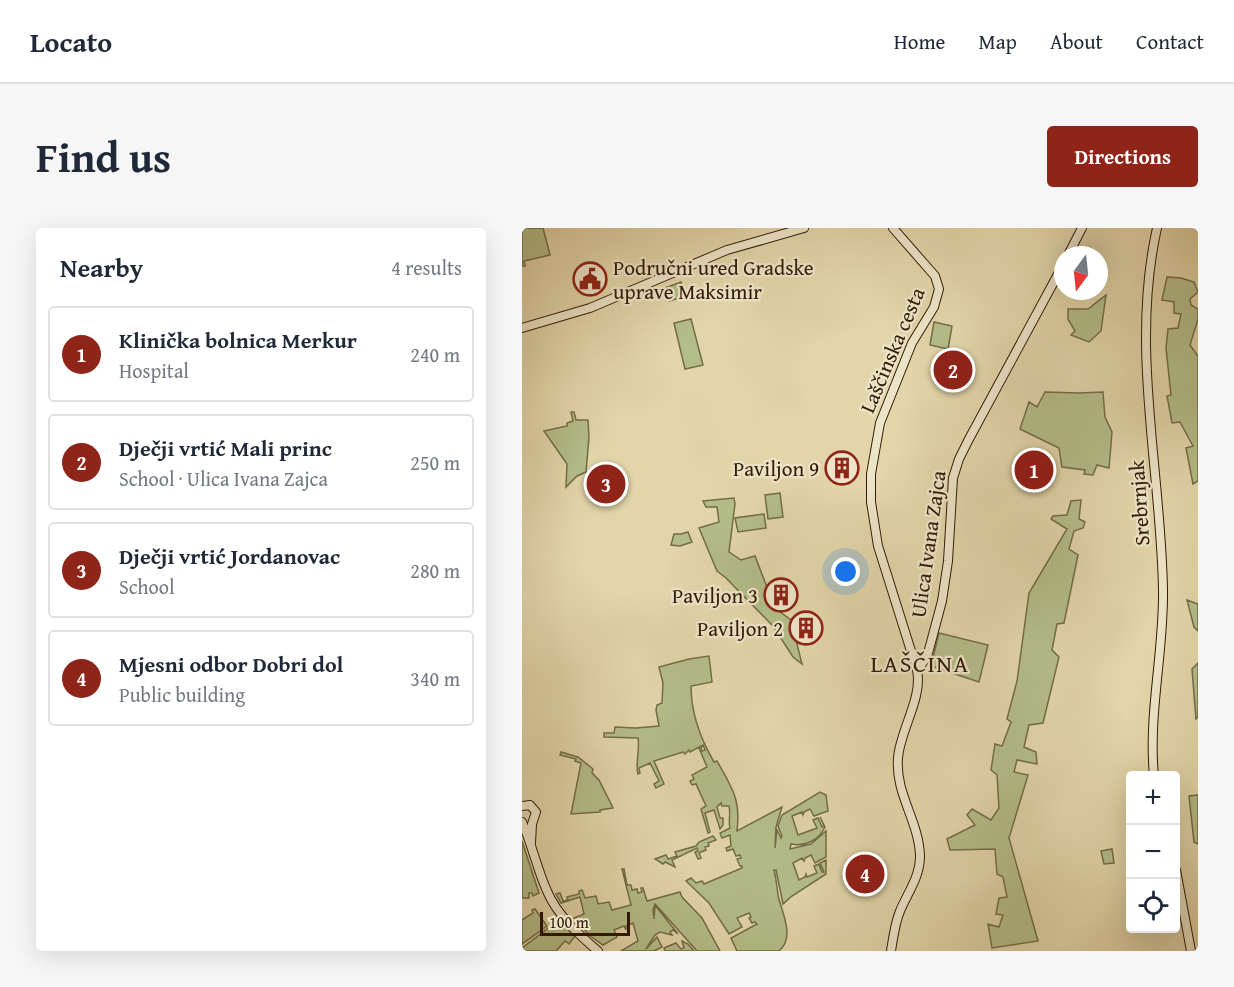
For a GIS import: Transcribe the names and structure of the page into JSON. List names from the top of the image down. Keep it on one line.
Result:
{"streets":{"main road":["Laščinska cesta","Srebrnjak","Ulica Ivana Zajca"]},"crossings":[["Laščinska cesta","Ulica Ivana Zajca"]],"districts":["LAŠČINA"],"places":{"public building":["Područni ured Gradske uprave Maksimir"],"building":["Paviljon 9","Paviljon 3","Paviljon 2"]},"scale_bar":"100 m","north":"bottom","page":{"header":"Locato","nav":["Home","Map","About","Contact"],"title":"Find us","buttons":"Directions","heading":["Nearby","4 results"],"list":[{"mark":"1","name":"Klinička bolnica Merkur","note":"Hospital","value":"240 m"},{"mark":"2","name":"Dječji vrtić Mali princ","note":"School · Ulica Ivana Zajca","value":"250 m"},{"mark":"3","name":"Dječji vrtić Jordanovac","note":"School","value":"280 m"},{"mark":"4","name":"Mjesni odbor Dobri dol","note":"Public building","value":"340 m"}],"pins":["2","1","3","4"],"map_buttons":["+","−"],"scale":"100 m"}}
